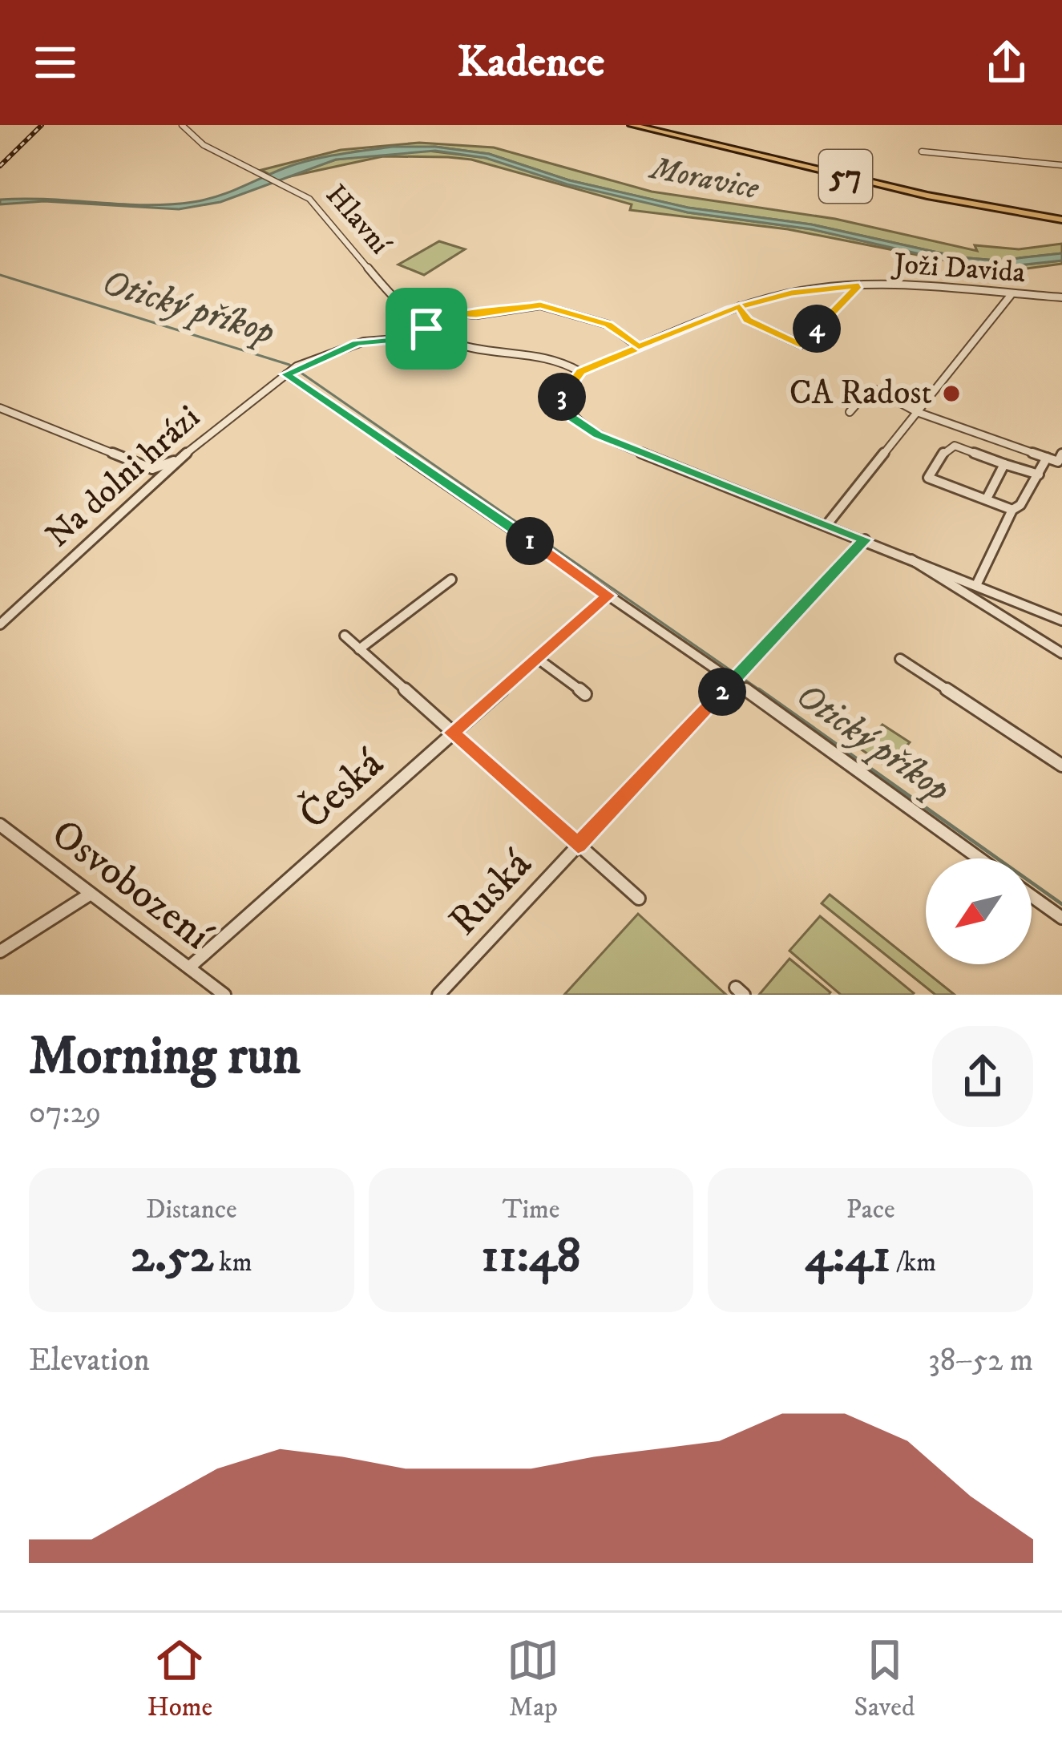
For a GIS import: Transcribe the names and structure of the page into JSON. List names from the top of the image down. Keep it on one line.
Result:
{"streets":{"main road":["57"],"street":["Hlavní","Joži Davida","Na dolni hrázi","Česká","Osvobození","Ruská"]},"crossings":[["Hlavní","Joži Davida"],["Hlavní","Na dolni hrázi"],["Česká","Osvobození"]],"water":["Moravice","Otický příkop"],"places":["CA Radost"],"north":"bottom left","page":{"header":"Kadence","pins":["4","3","1","2"],"heading":["Morning run","07:29"],"stats":[["Distance","2.52 km"],["Time","11:48"],["Pace","4:41 /km"]],"chart":["Elevation","38–52 m"],"tabs":["Home","Map","Saved"]}}
